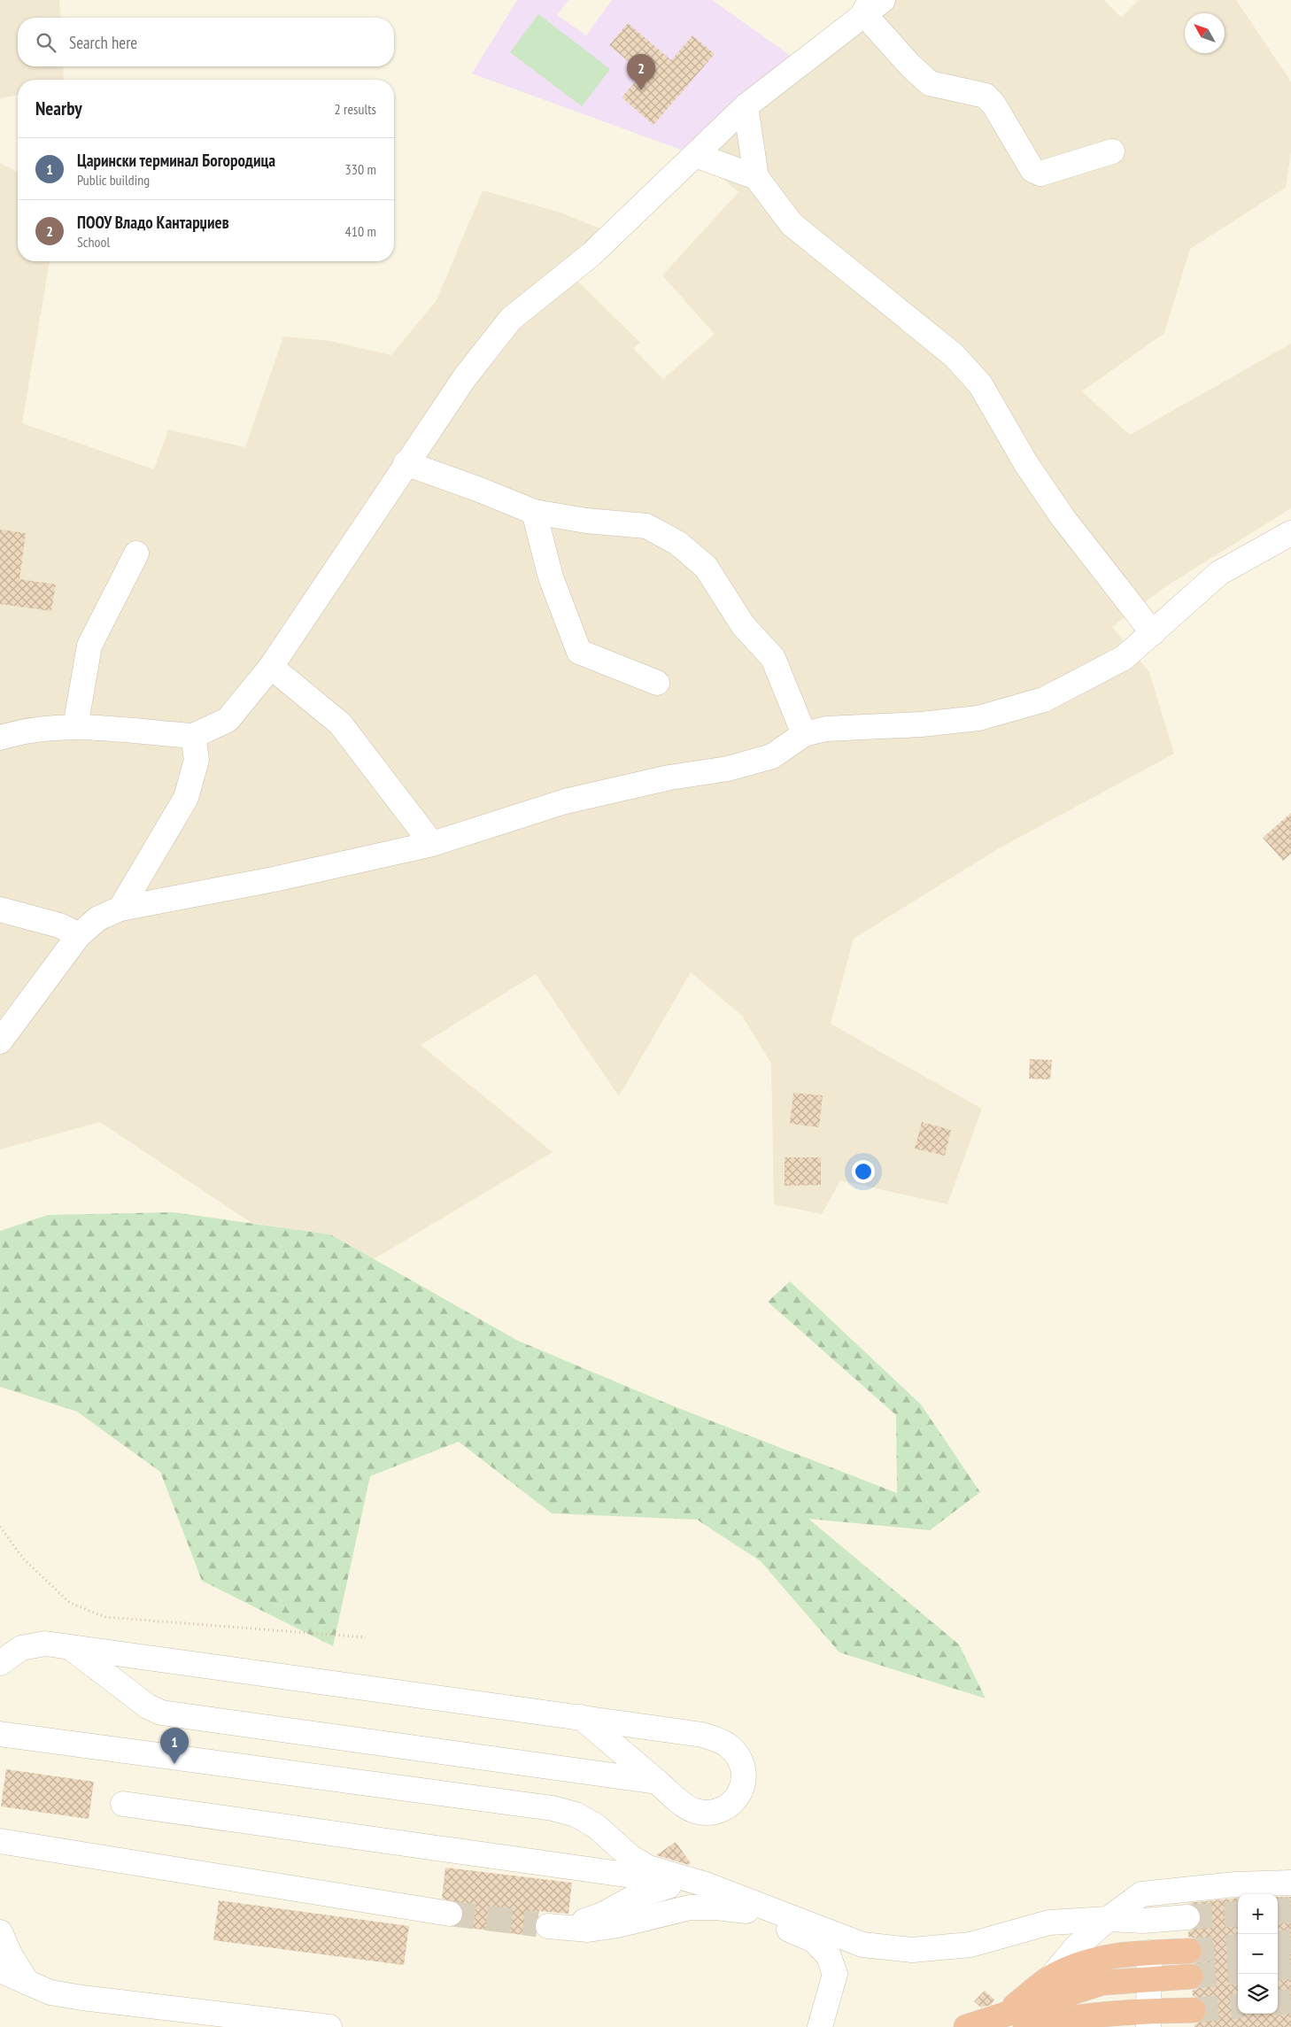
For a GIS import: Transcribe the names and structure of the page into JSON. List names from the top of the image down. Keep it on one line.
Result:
{"north":"top left","page":{"search":"Search here","pins":["2","1"],"heading":["Nearby","2 results"],"list":[{"mark":"1","name":"Царински терминал Богородица","note":"Public building","value":"330 m"},{"mark":"2","name":"ПООУ Владо Кантарџиев","note":"School","value":"410 m"}],"map_buttons":["+","−"]}}
